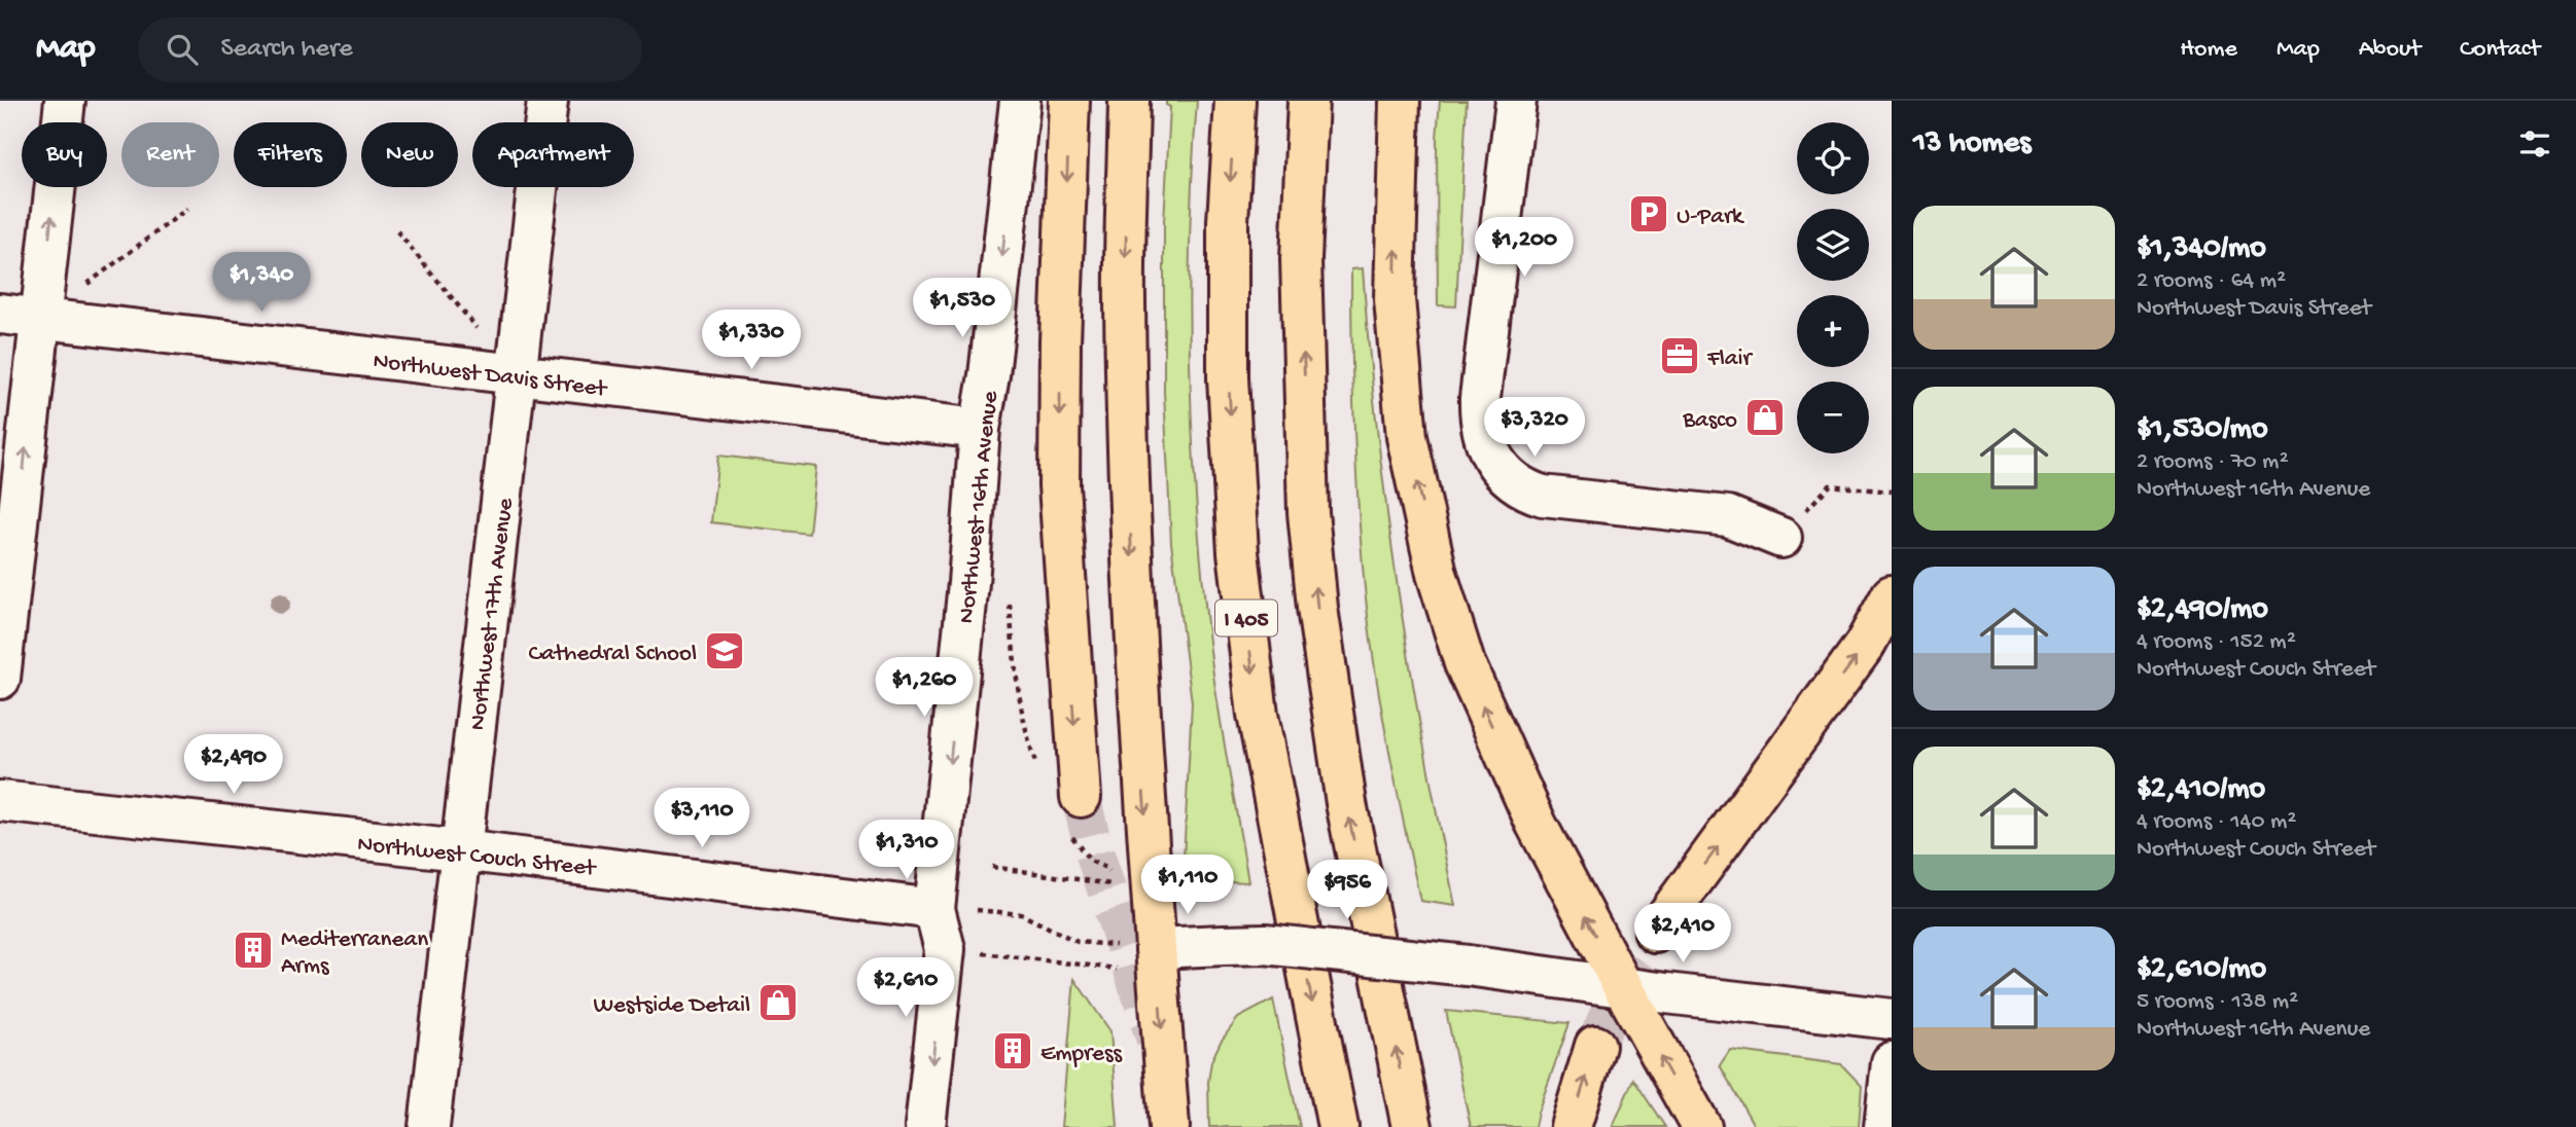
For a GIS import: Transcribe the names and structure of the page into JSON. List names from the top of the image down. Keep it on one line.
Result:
{"streets":{"main road":["I 405"],"street":["Northwest Davis Street","Northwest 16th Avenue","Northwest 17th Avenue","Northwest Couch Street"]},"crossings":[["Northwest Davis Street","Northwest 16th Avenue"],["Northwest Davis Street","Northwest 17th Avenue"],["Northwest 16th Avenue","Northwest Couch Street"],["Northwest 17th Avenue","Northwest Couch Street"]],"one_way":["Northwest 16th Avenue"],"places":{"parking":["U-Park"],"office":["Flair"],"shop":["Basco","Westside Detail"],"school or university":["Cathedral School"],"building":["Mediterranean Arms","Empress"]},"page":{"header":"Map","search":"Search here","nav":["Home","Map","About","Contact"],"heading":"13 homes","map_buttons":["+","−"],"chip":["Buy","Rent","Filters","New","Apartment"],"list":[{"name":"$1,340/mo","note":"2 rooms · 64 m² · Northwest Davis Street"},{"name":"$1,530/mo","note":"2 rooms · 70 m² · Northwest 16th Avenue"},{"name":"$2,490/mo","note":"4 rooms · 152 m² · Northwest Couch Street"},{"name":"$2,410/mo","note":"4 rooms · 140 m² · Northwest Couch Street"},{"name":"$2,610/mo","note":"5 rooms · 138 m² · Northwest 16th Avenue"}],"price":["$1,200","$1,340","$1,530","$1,330","$3,320","$1,260","$2,490","$3,110","$1,310","$1,110","$956","$2,410","$2,610"]}}
